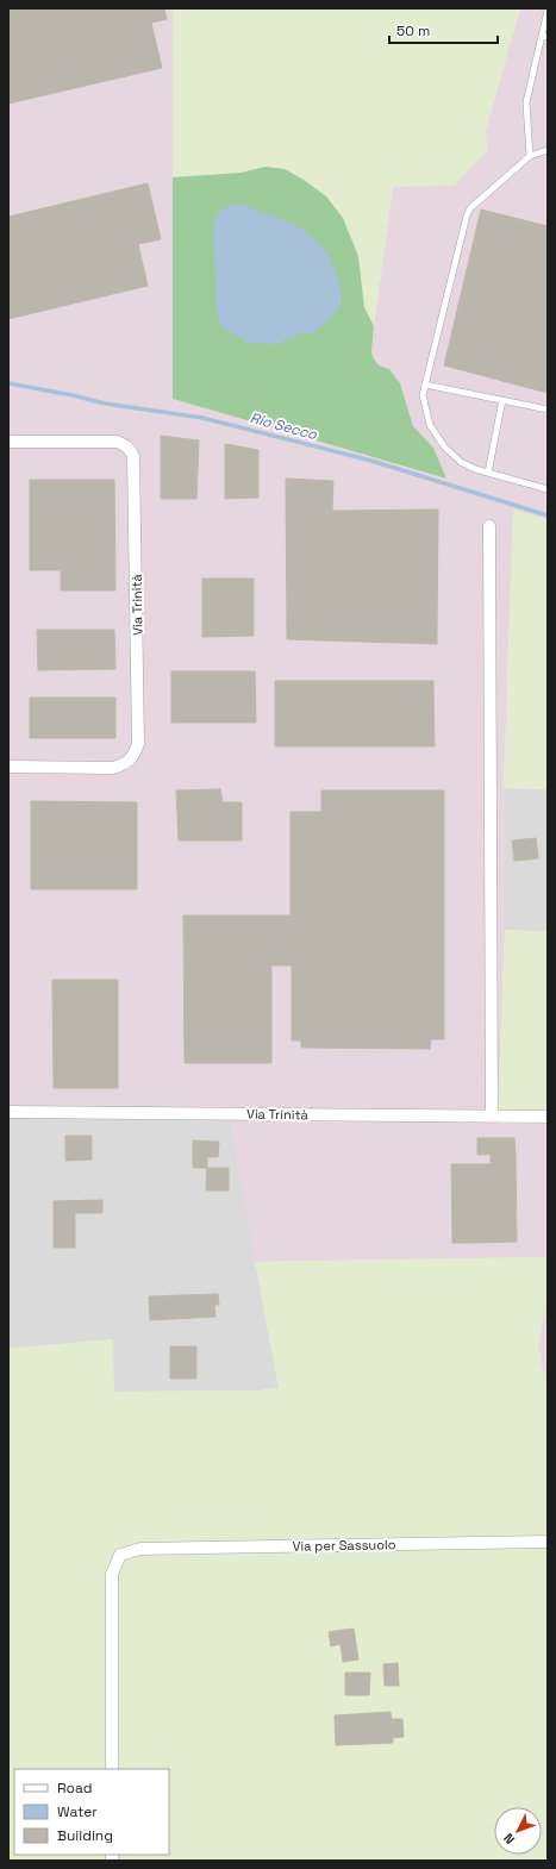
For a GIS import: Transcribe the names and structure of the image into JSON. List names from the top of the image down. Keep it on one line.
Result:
{"streets":{"street":["Via Trinità","Via per Sassuolo"]},"water":["Rio Secco"],"legend":["Road","Water","Building"],"scale_bar":"50 m","north":"bottom left"}
